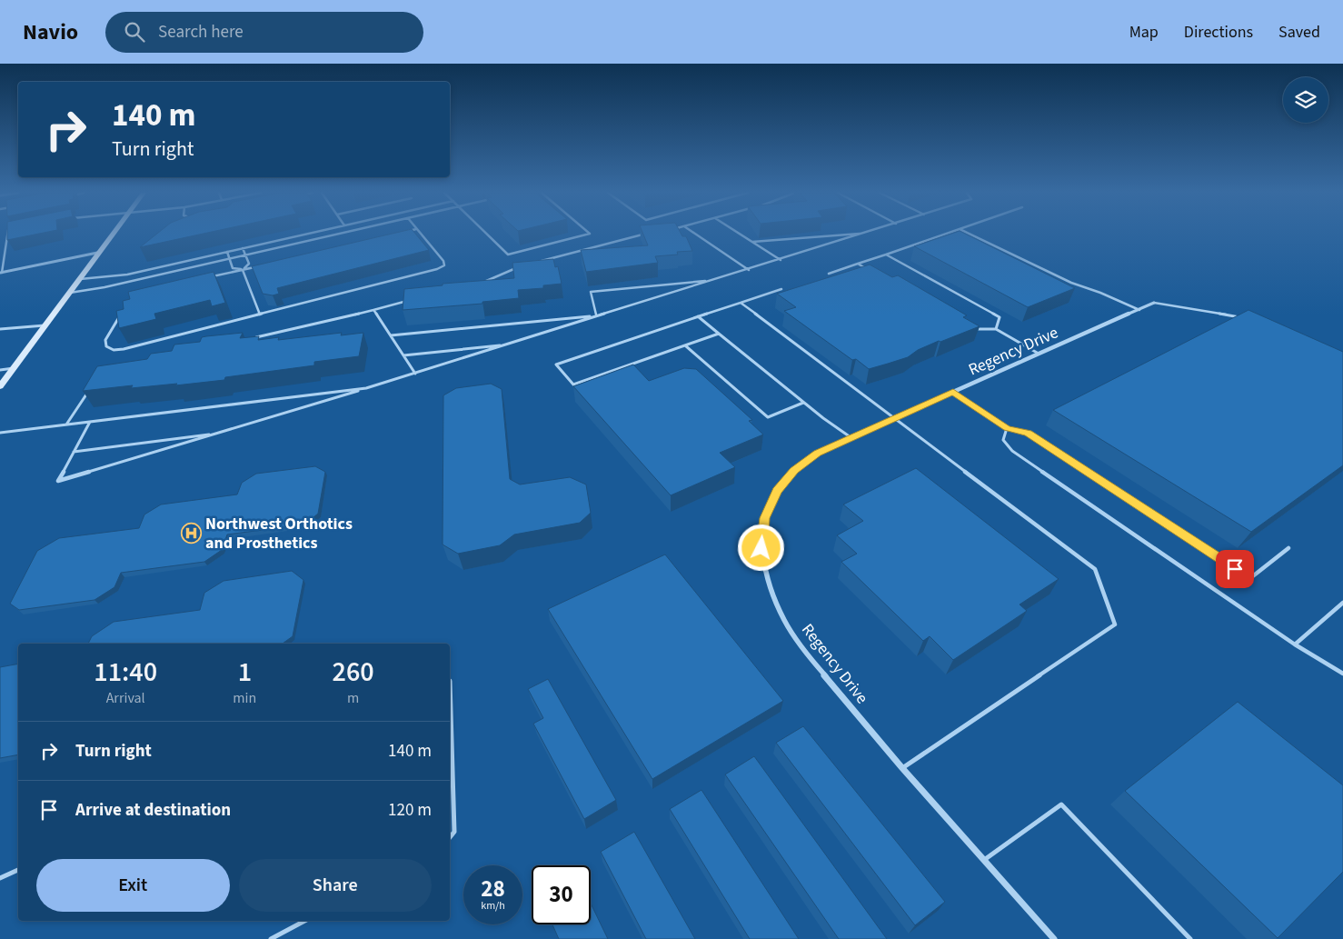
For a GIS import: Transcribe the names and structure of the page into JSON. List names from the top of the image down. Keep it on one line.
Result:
{"streets":{"street":["Regency Drive"]},"places":{"hospital":["Northwest Orthotics and Prosthetics"]},"page":{"header":"Navio","search":"Search here","nav":["Map","Directions","Saved"],"turn":["140 m","Turn right"],"eta":["11:40","Arrival","1","min","260","m"],"list":[{"name":"Turn right","value":"140 m"},{"name":"Arrive at destination","value":"120 m"}],"buttons":["Exit","Share"],"speed":"28 km/h","limit":"30"}}
